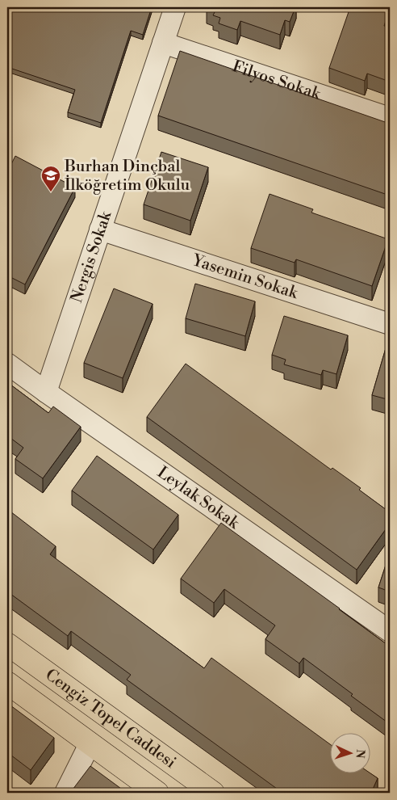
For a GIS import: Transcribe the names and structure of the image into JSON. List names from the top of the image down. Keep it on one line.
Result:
{"streets":{"main road":["Cengiz Topel Caddesi"],"street":["Filyos Sokak","Nergis Sokak","Yasemin Sokak","Leylak Sokak"]},"crossings":[["Filyos Sokak","Nergis Sokak"],["Nergis Sokak","Yasemin Sokak"],["Nergis Sokak","Leylak Sokak"]],"places":{"school or university":["Burhan Dinçbal İlköğretim Okulu"]},"north":"right"}
